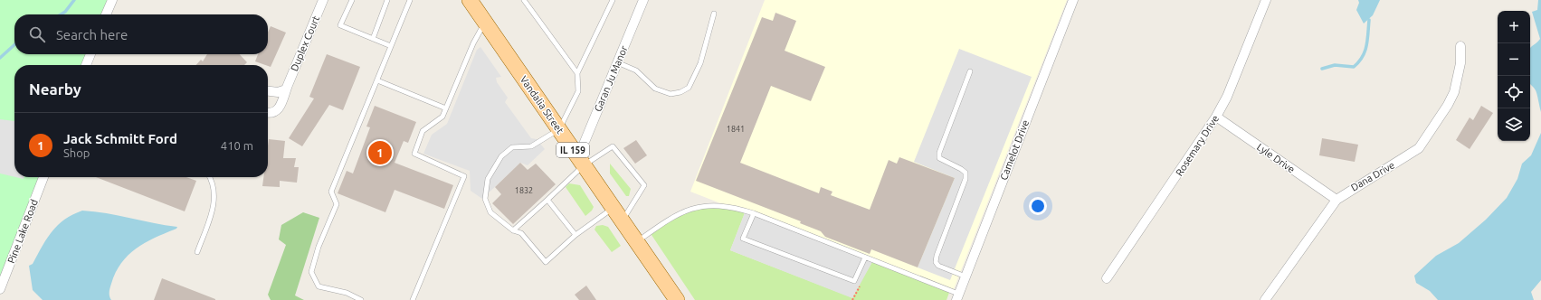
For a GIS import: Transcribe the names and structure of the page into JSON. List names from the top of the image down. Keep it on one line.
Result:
{"streets":{"main road":["Vandalia Street","IL 159"],"street":["Duplex Court","Garan Ju Manor","Rosemary Drive","Camelot Drive","Lyle Drive","Dana Drive","Pine Lake Road"]},"crossings":[["Garan Ju Manor","Vandalia Street"],["Rosemary Drive","Lyle Drive"],["Lyle Drive","Dana Drive"]],"house_numbers":["1841","1832"],"page":{"map_buttons":["+","−"],"search":"Search here","heading":"Nearby","list":[{"mark":"1","name":"Jack Schmitt Ford","note":"Shop","value":"410 m"}],"pins":"1"}}
